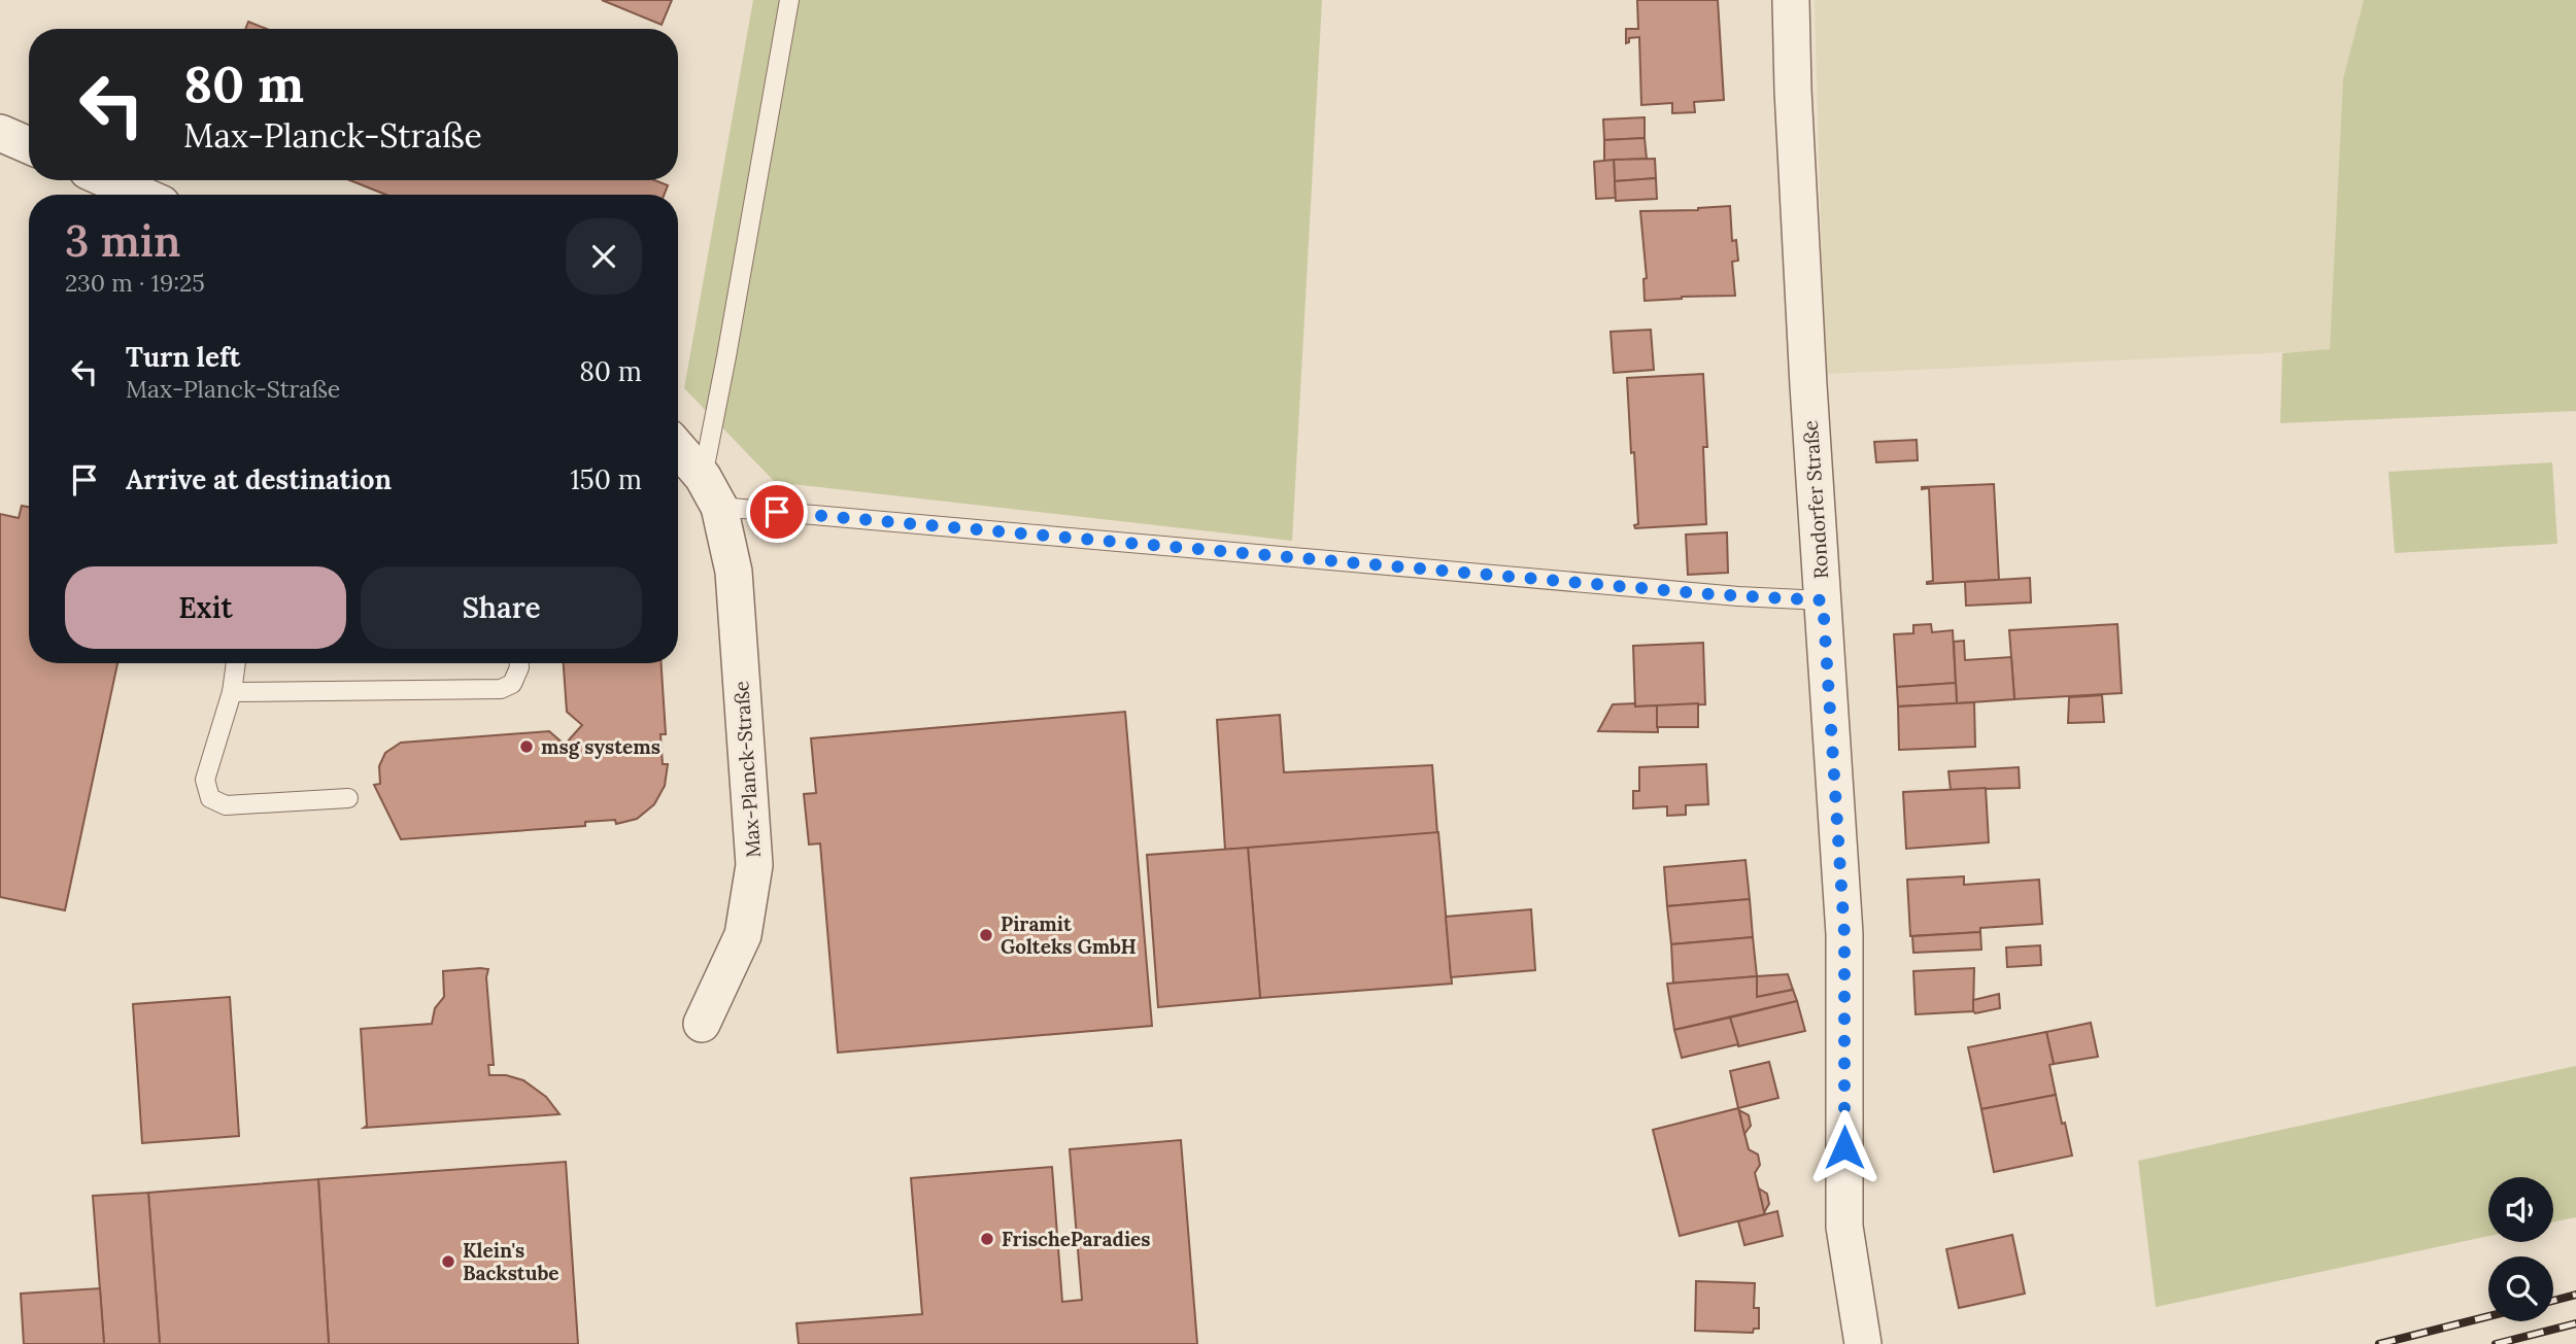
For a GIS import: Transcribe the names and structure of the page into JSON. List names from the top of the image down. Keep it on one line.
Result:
{"streets":{"street":["Rondorfer Straße","Max-Planck-Straße"]},"places":["msg systems","Piramit Golteks GmbH","FrischeParadies","Klein's Backstube"],"page":{"turn":["80 m","Max-Planck-Straße"],"heading":["3 min","230 m · 19:25"],"list":[{"name":"Turn left","note":"Max-Planck-Straße","value":"80 m"},{"name":"Arrive at destination","value":"150 m"}],"buttons":["Exit","Share"]}}
